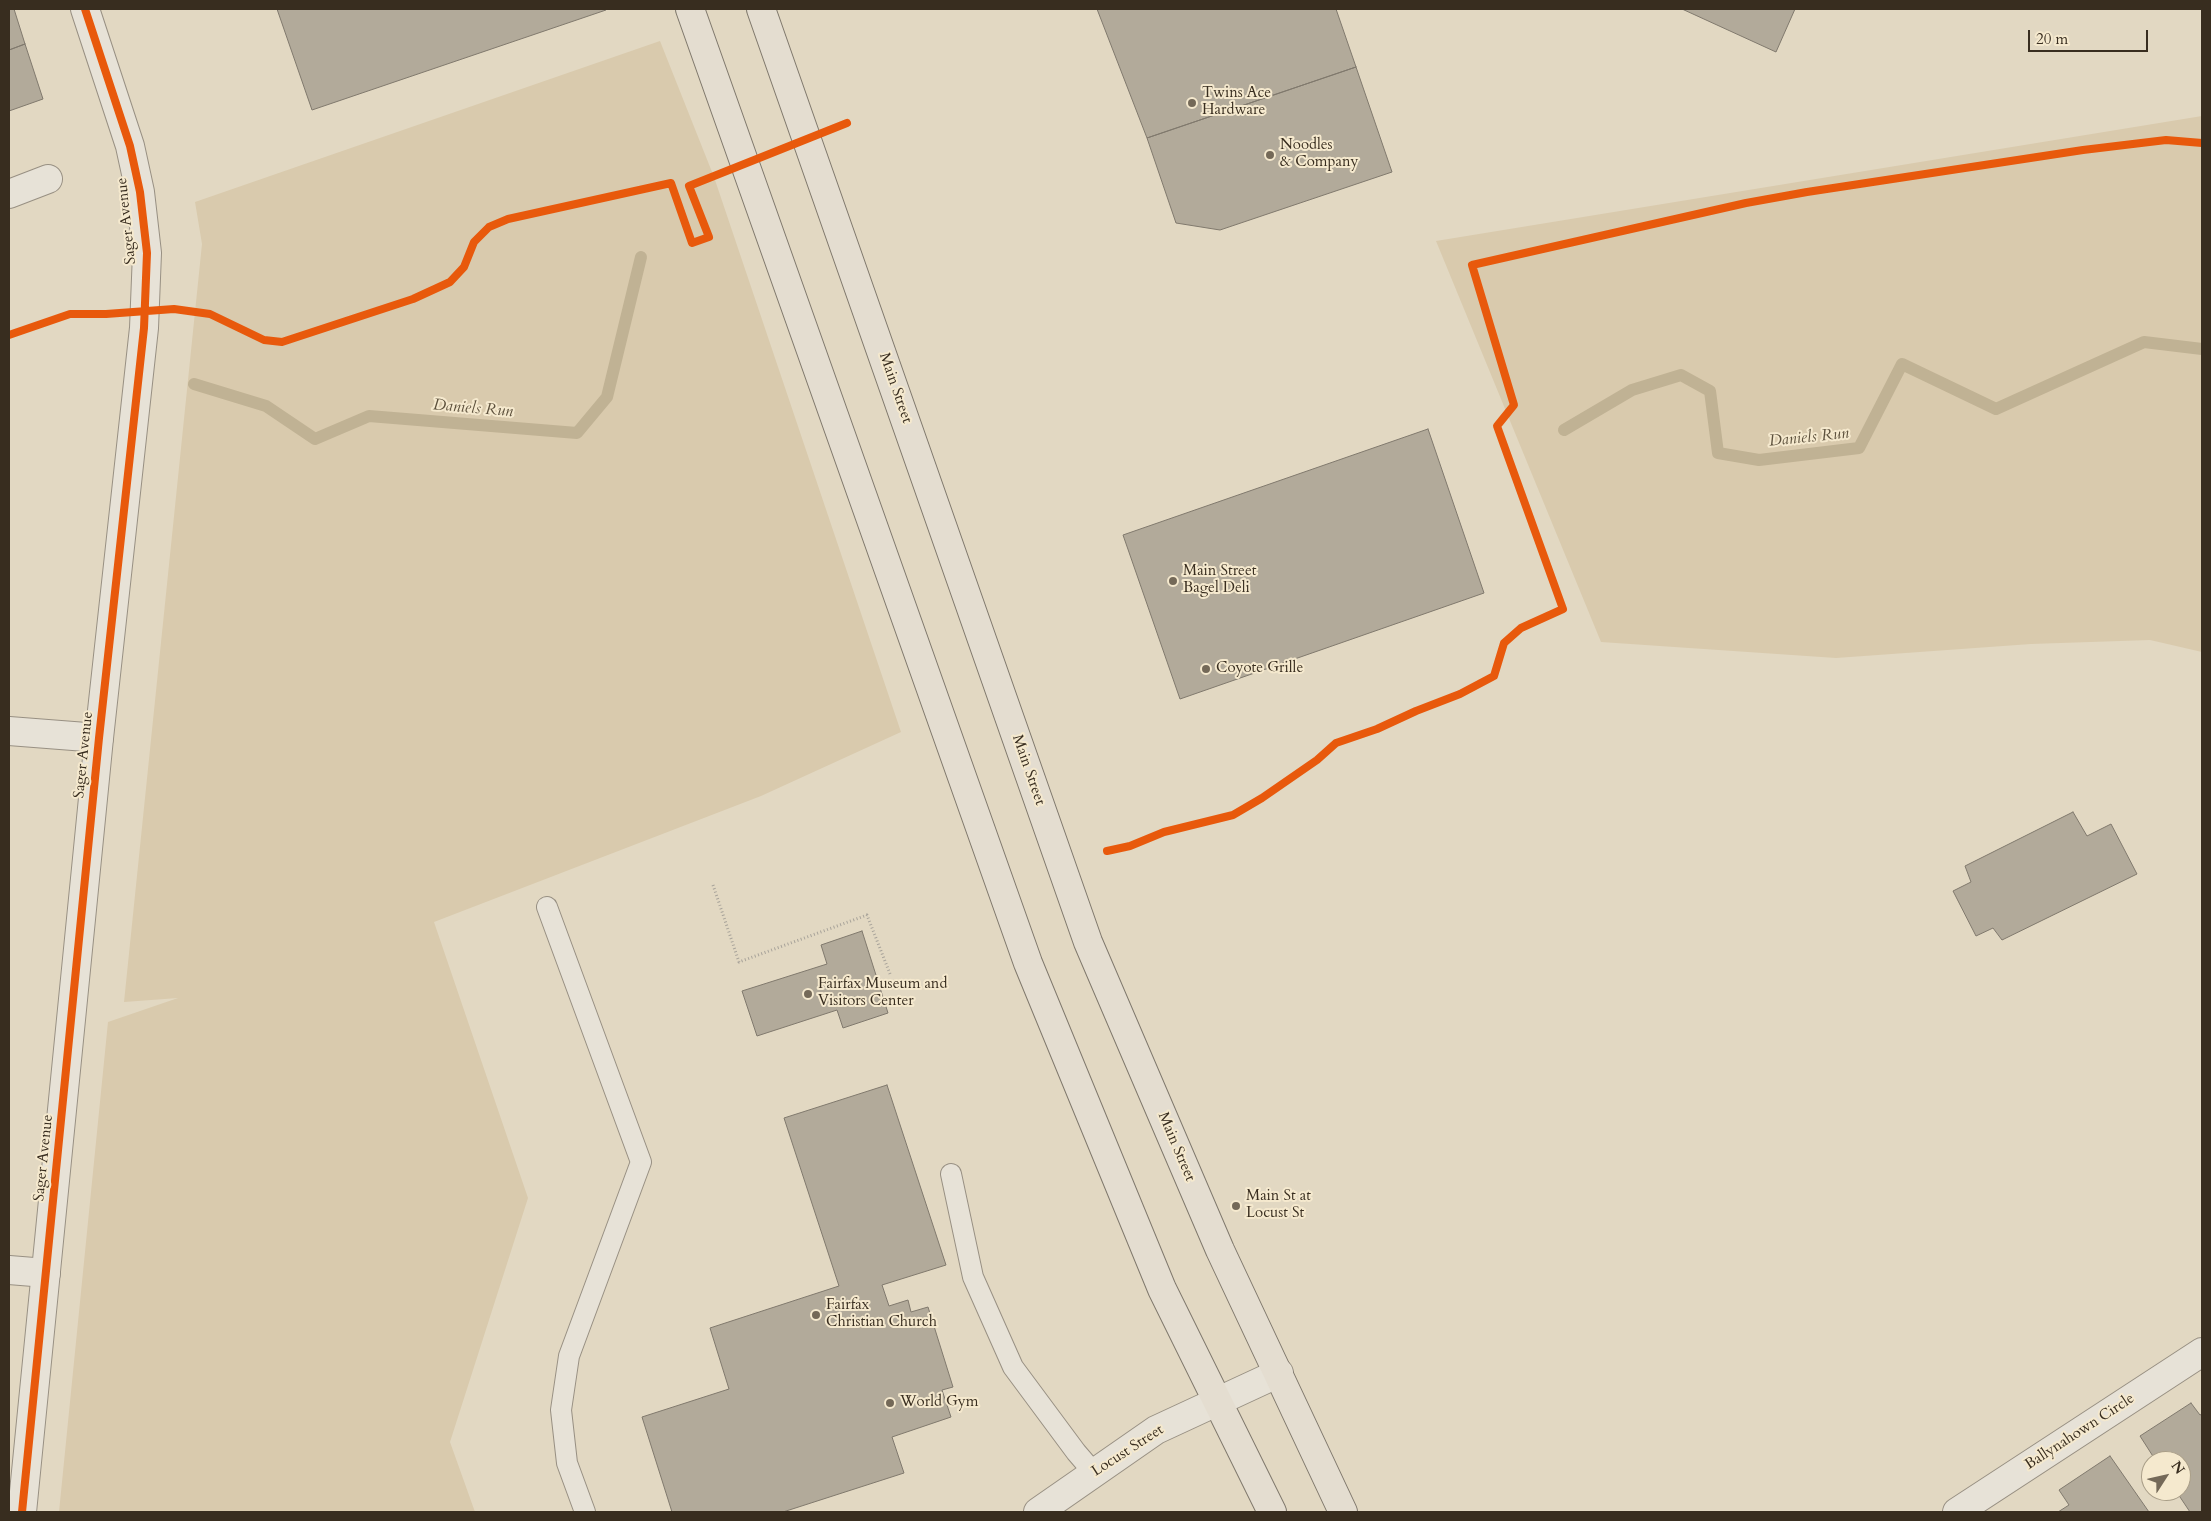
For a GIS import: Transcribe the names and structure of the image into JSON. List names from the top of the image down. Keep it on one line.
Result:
{"streets":{"main road":["Main Street"],"street":["Sager Avenue","Ballynahown Circle","Locust Street"]},"crossings":[["Main Street","Locust Street"]],"water":["Daniels Run"],"places":["Twins Ace Hardware","Noodles & Company","Main Street Bagel Deli","Coyote Grille","Fairfax Museum and Visitors Center","Main St at Locust St","Fairfax Christian Church","World Gym"],"scale_bar":"20 m","north":"top right"}
